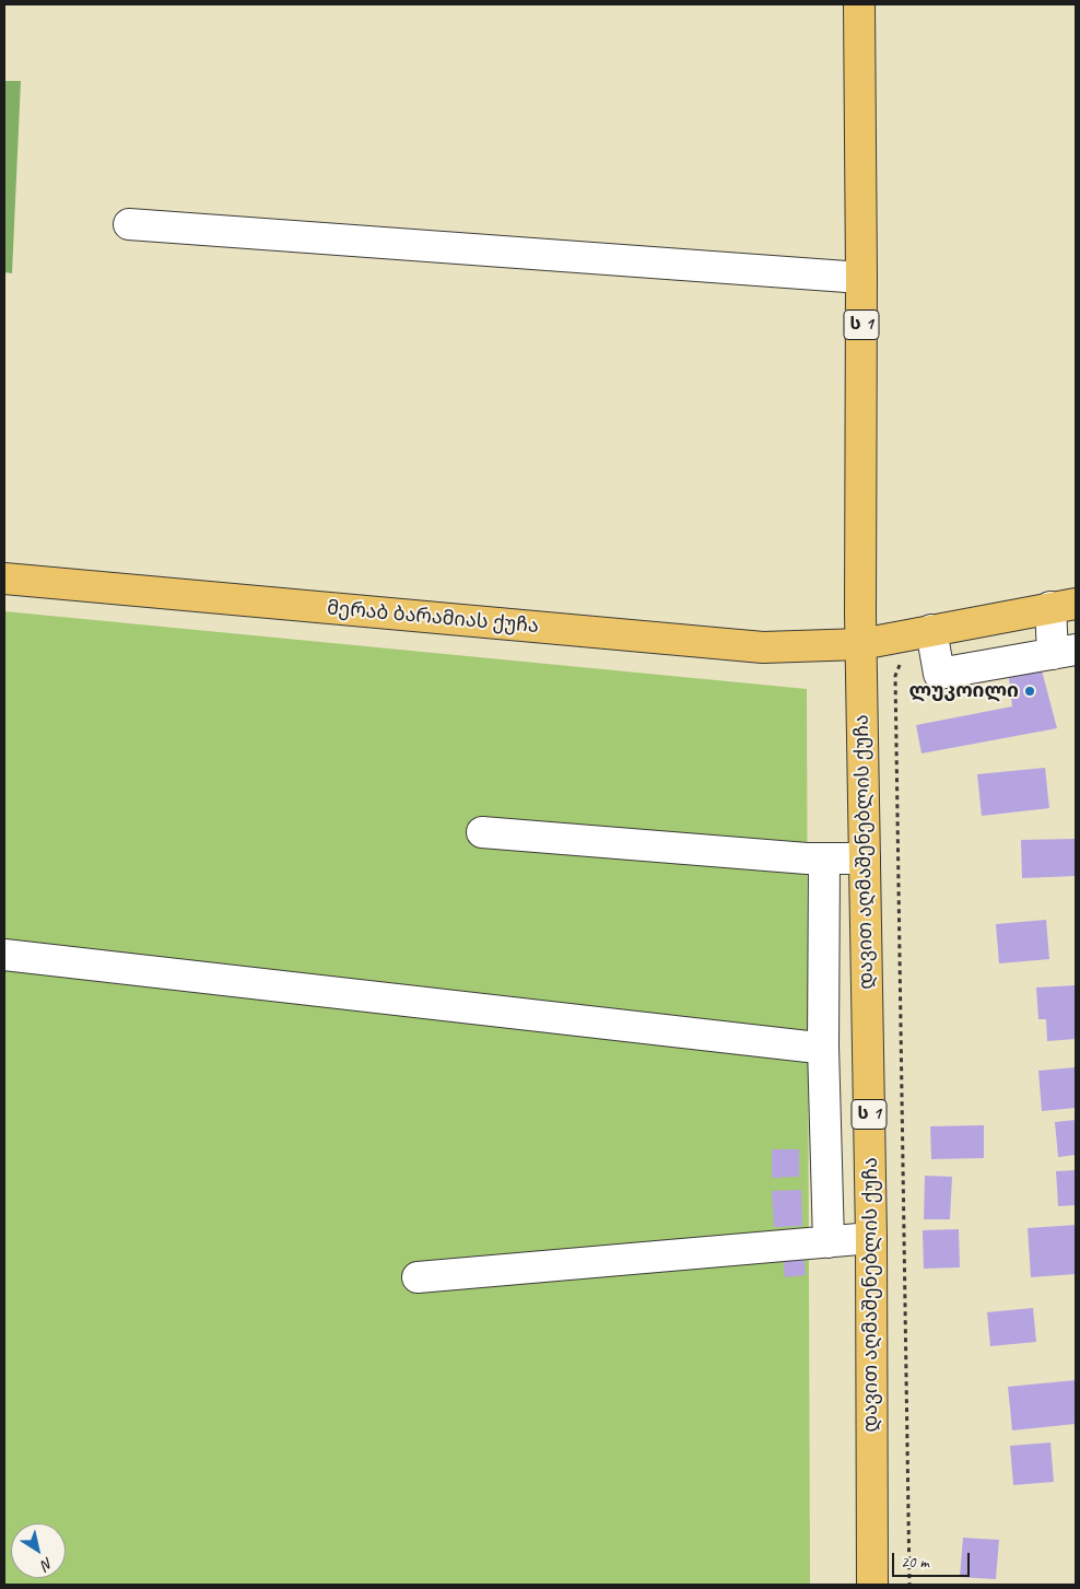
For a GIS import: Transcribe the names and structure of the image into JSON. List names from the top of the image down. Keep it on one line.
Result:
{"streets":{"main road":["ს 1","მერაბ ბარამიას ქუჩა","დავით აღმაშენებლის ქუჩა"]},"crossings":[["ს 1","მერაბ ბარამიას ქუჩა"],["ს 1","დავით აღმაშენებლის ქუჩა"],["მერაბ ბარამიას ქუჩა","დავით აღმაშენებლის ქუჩა"]],"places":["ლუკოილი"],"scale_bar":"20 m","north":"bottom right"}
